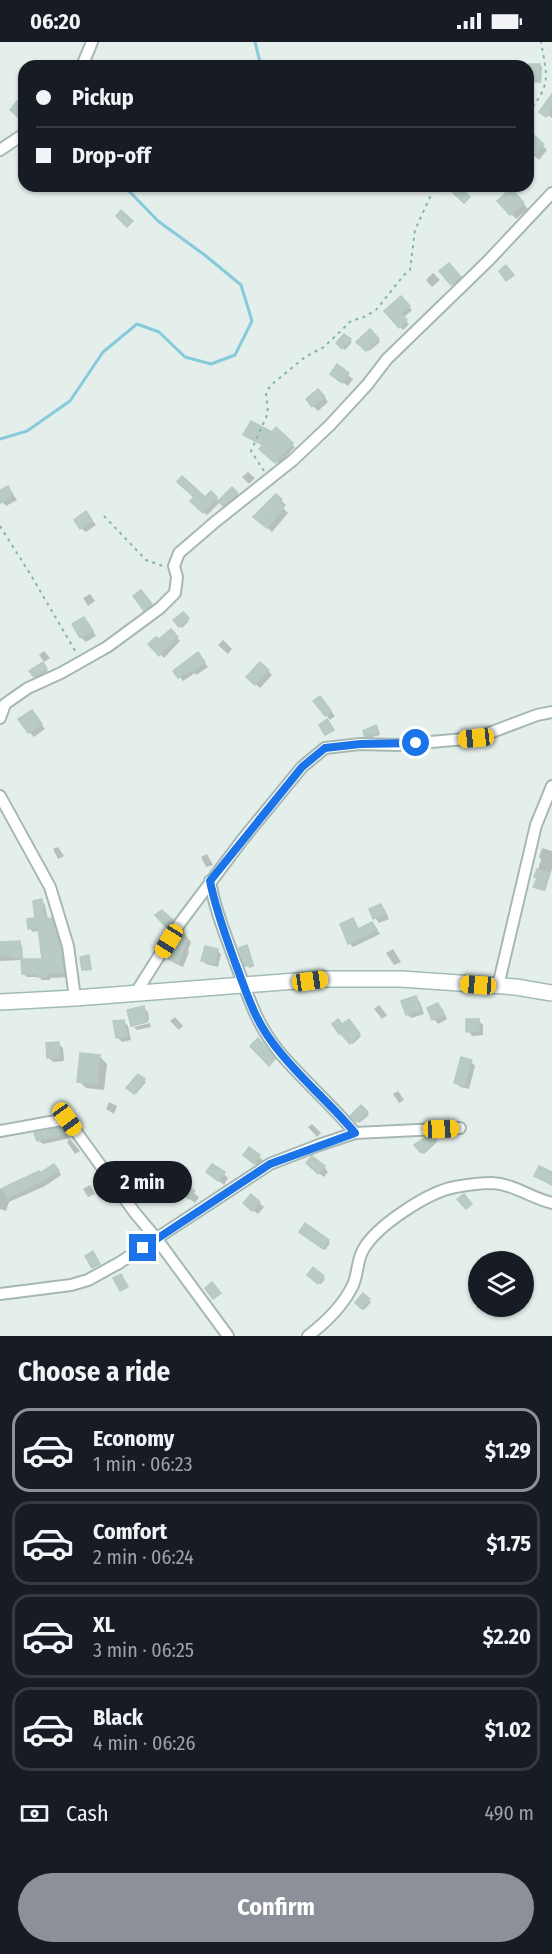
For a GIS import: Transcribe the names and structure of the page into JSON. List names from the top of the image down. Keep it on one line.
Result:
{"page":{"status":"06:20","banner":["Pickup","Drop-off"],"bubble":"2 min","heading":"Choose a ride","list":[{"name":"Economy","note":"1 min · 06:23","value":"$1.29"},{"name":"Comfort","note":"2 min · 06:24","value":"$1.75"},{"name":"XL","note":"3 min · 06:25","value":"$2.20"},{"name":"Black","note":"4 min · 06:26","value":"$1.02"}],"pay":["Cash","490 m"],"buttons":"Confirm"}}
